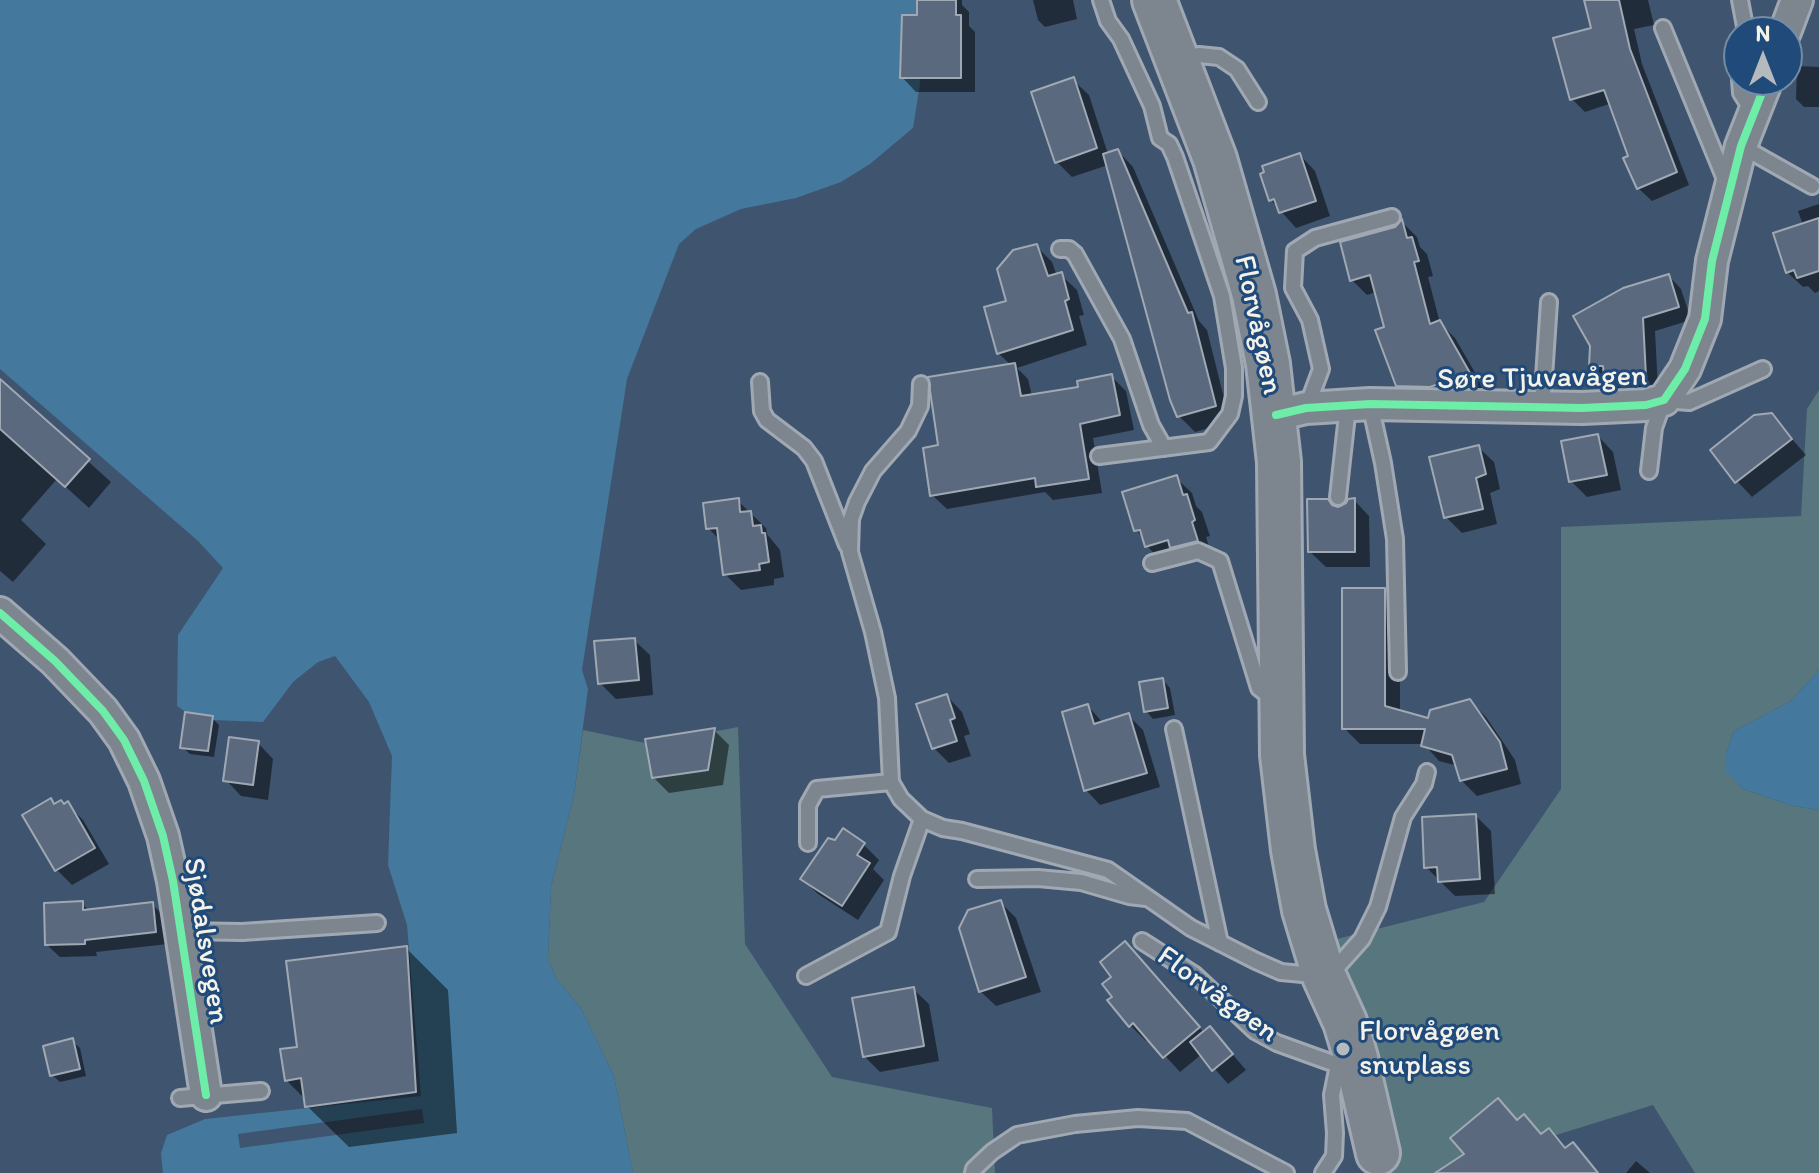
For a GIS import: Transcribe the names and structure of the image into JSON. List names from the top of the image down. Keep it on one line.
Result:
{"streets":{"main road":["Florvågøen"],"street":["Søre Tjuvavågen","Sjødalsvegen"]},"crossings":[["Florvågøen","Søre Tjuvavågen"]],"places":["Florvågøen snuplass"],"north":"top"}
